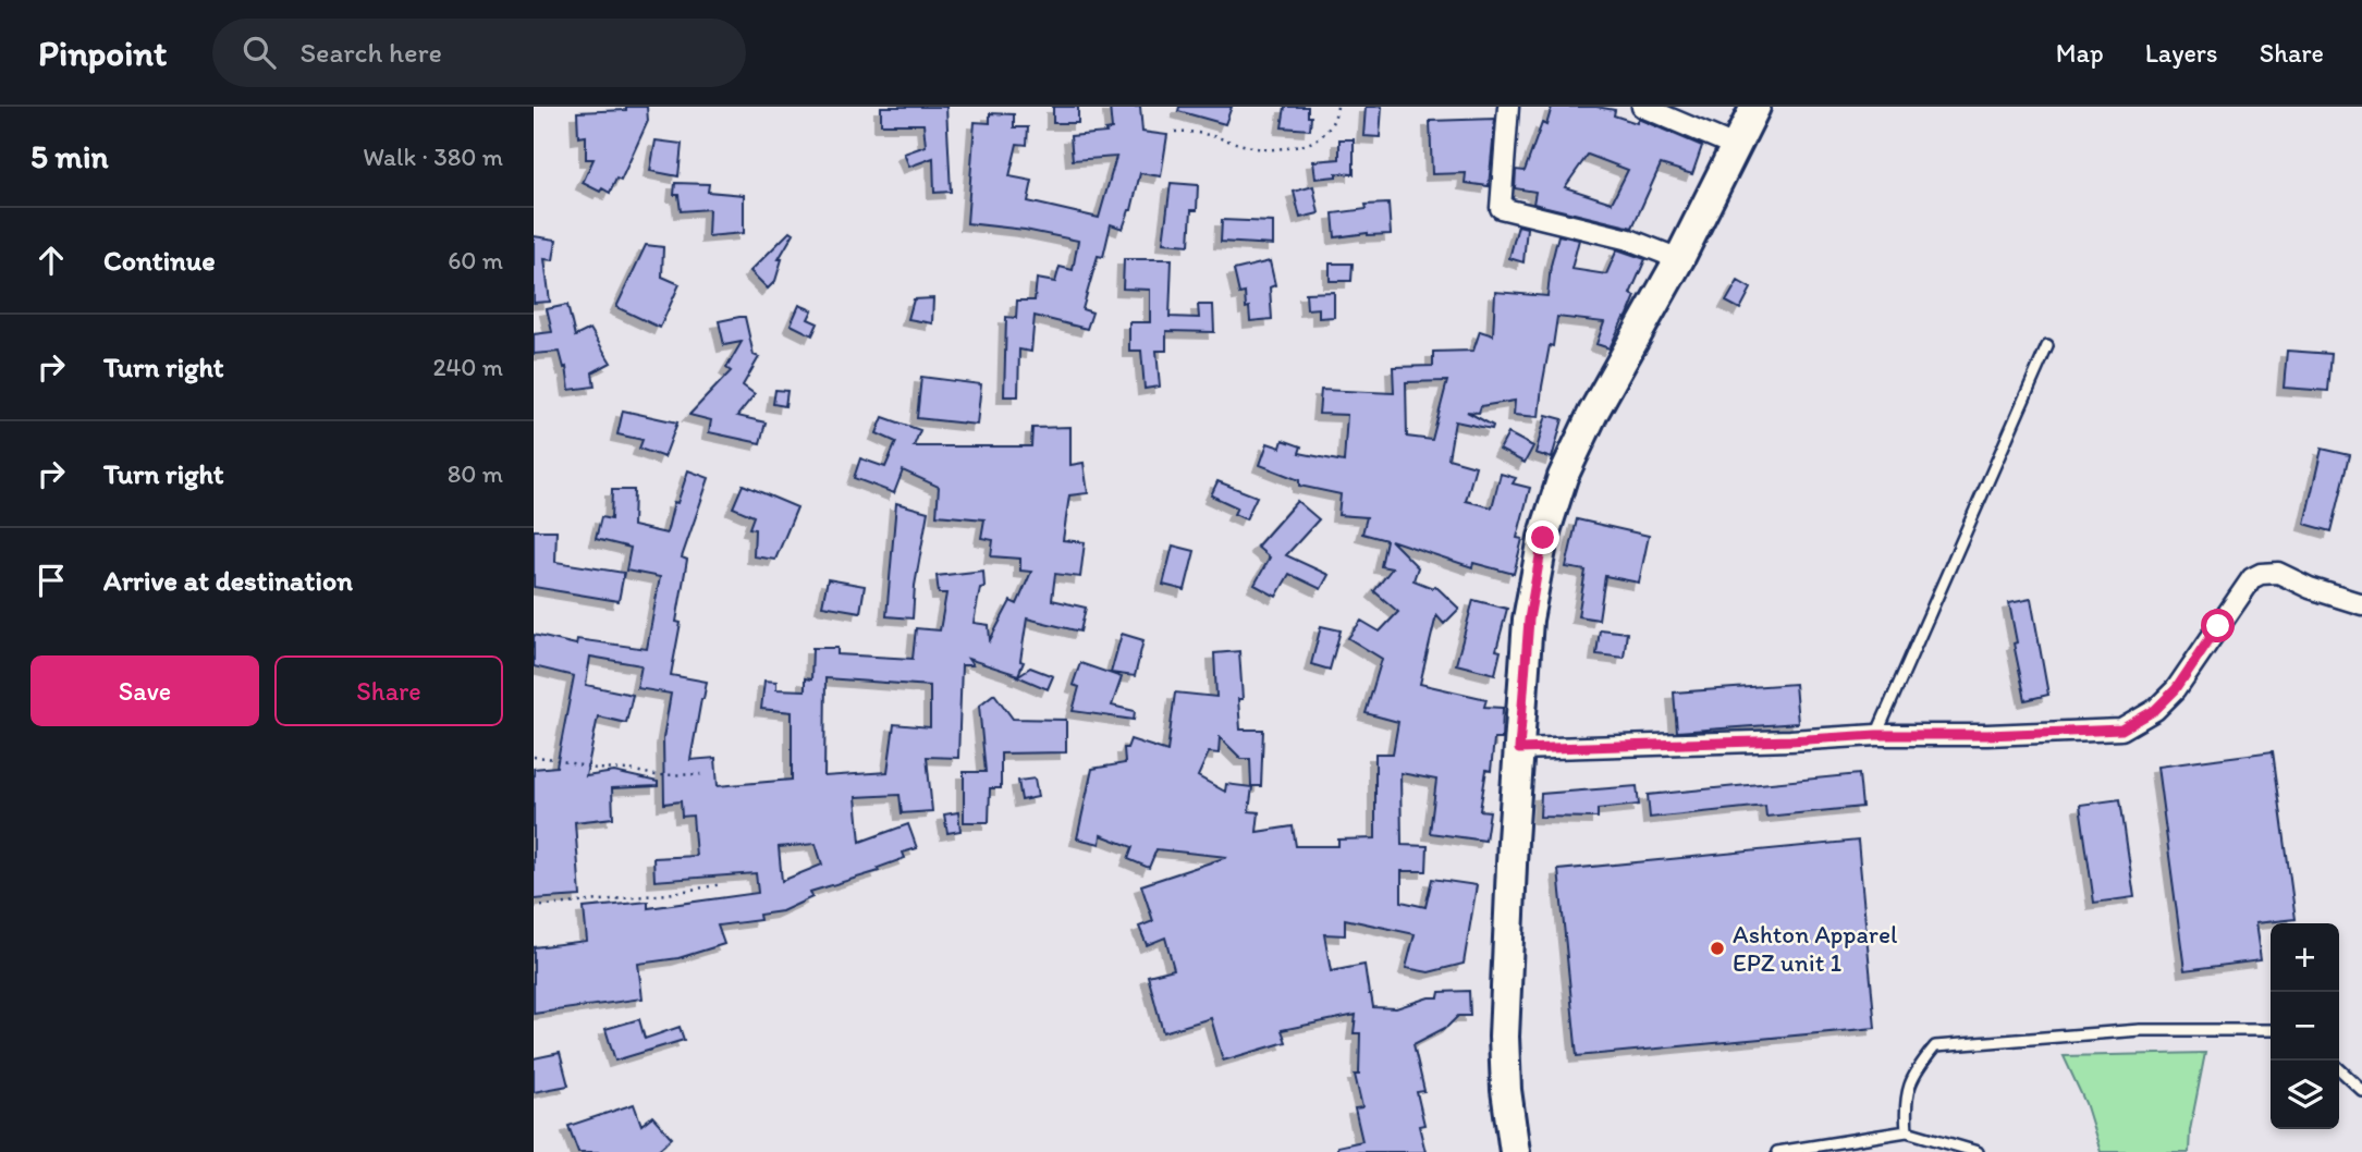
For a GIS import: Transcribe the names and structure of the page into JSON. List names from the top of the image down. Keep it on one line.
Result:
{"places":["Ashton Apparel EPZ unit 1"],"page":{"header":"Pinpoint","search":"Search here","nav":["Map","Layers","Share"],"heading":["5 min","Walk · 380 m"],"list":[["Continue","60 m"],["Turn right","240 m"],["Turn right","80 m"],"Arrive at destination"],"buttons":["Save","Share"],"map_buttons":["+","−"]}}
